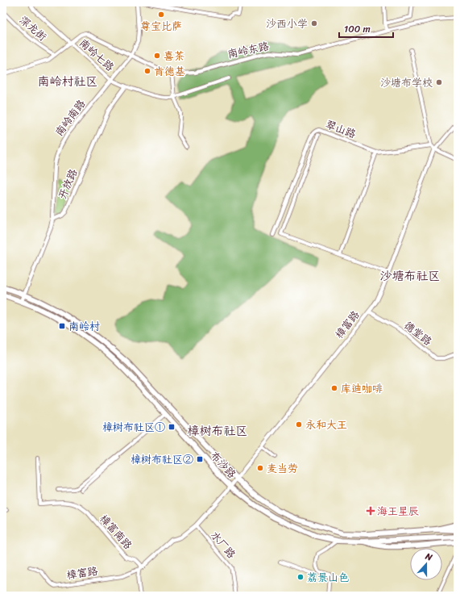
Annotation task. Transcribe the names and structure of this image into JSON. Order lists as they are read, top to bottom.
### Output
{
  "streets": {
    "main road": ["布沙路"],
    "street": [
      "深龙街",
      "南岭东路",
      "南岭七路",
      "南岭南路",
      "翠山路",
      "开放路",
      "樟富路",
      "德堂路",
      "樟富南路",
      "水厂路"
    ]
  },
  "crossings": [
    ["南岭东路", "南岭七路"],
    ["南岭东路", "南岭南路"],
    ["南岭七路", "南岭南路"],
    ["南岭南路", "开放路"],
    ["樟富路", "德堂路"],
    ["樟富路", "布沙路"],
    ["樟富路", "樟富南路"]
  ],
  "districts": ["南岭村社区", "沙塘布社区", "樟树布社区"],
  "places": {
    "other": [
      "尊宝比萨",
      "沙西小学",
      "喜茶",
      "肯德基",
      "沙塘布学校",
      "库迪咖啡",
      "永和大王",
      "麦当劳",
      "荔景山色"
    ],
    "transit": ["南岭村", "樟树布社区①", "樟树布社区②"],
    "health": ["海王星辰"]
  },
  "scale_bar": "100 m",
  "north": "top"
}
